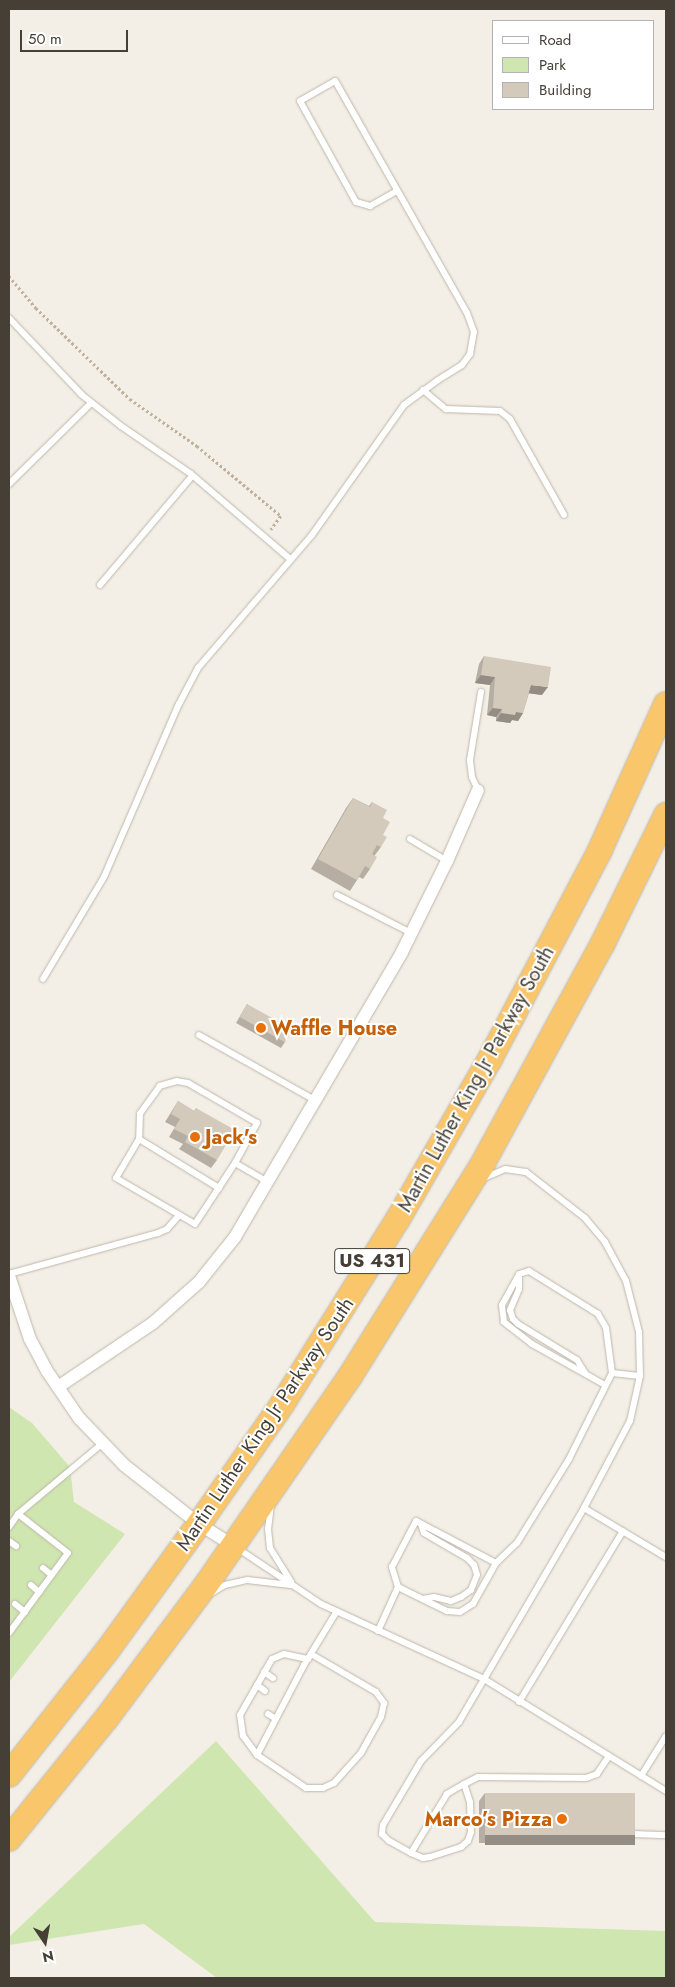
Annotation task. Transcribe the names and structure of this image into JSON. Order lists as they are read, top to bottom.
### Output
{
  "streets": {
    "highway": ["Martin Luther King Jr Parkway South", "US 431"]
  },
  "places": ["Waffle House", "Jack's", "Marco’s Pizza"],
  "legend": ["Road", "Park", "Building"],
  "scale_bar": "50 m",
  "north": "bottom"
}
